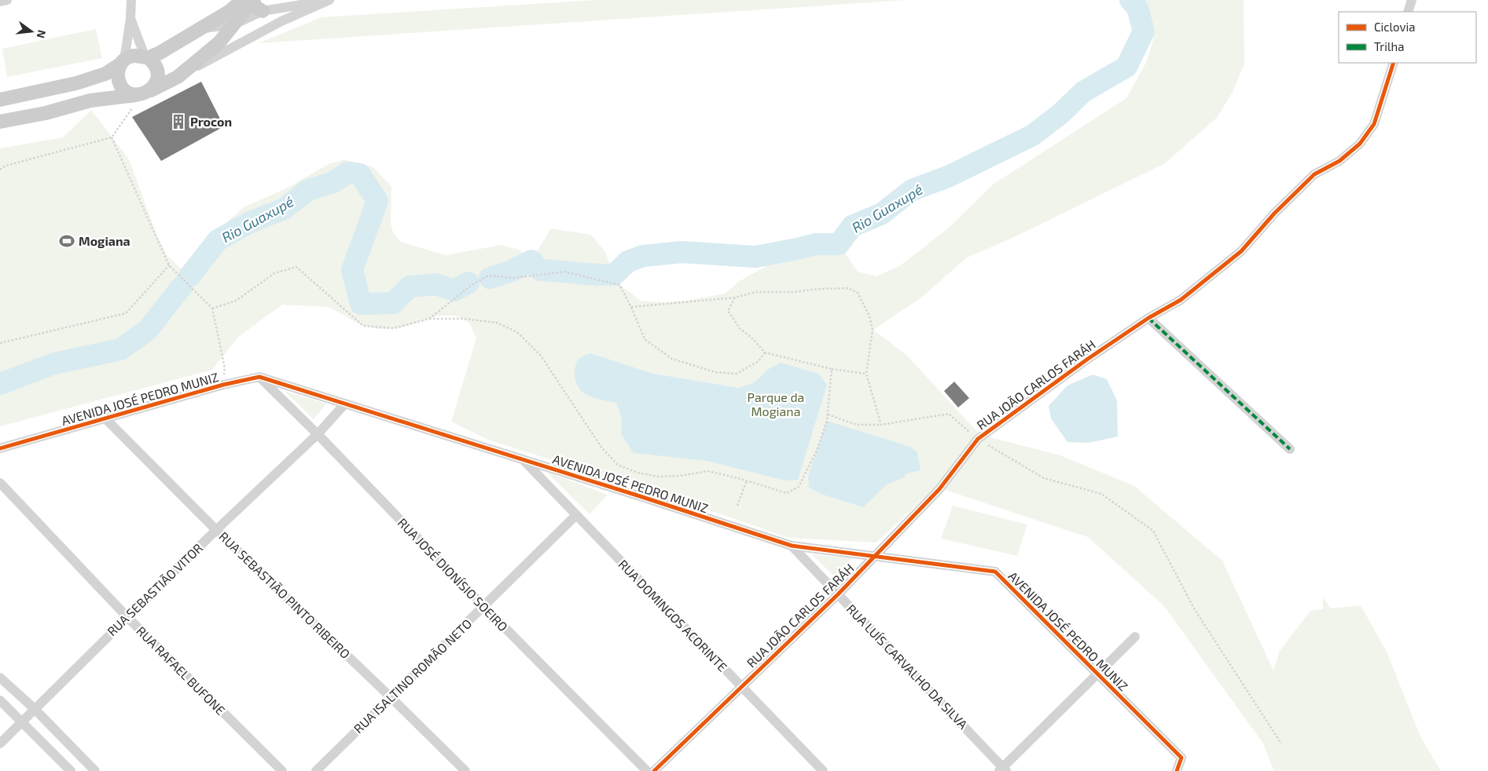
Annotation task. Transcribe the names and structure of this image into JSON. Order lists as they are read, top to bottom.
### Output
{
  "streets": {
    "street": [
      "RUA JOÃO CARLOS FARÁH",
      "AVENIDA JOSÉ PEDRO MUNIZ",
      "RUA JOSÉ DIONÍSIO SOEIRO",
      "RUA SEBASTIÃO VITOR",
      "RUA SEBASTIÃO PINTO RIBEIRO",
      "RUA DOMINGOS ACORINTE",
      "RUA LUÍS CARVALHO DA SILVA",
      "RUA RAFAEL BUFONE",
      "RUA ISALTINO ROMÃO NETO"
    ]
  },
  "crossings": [
    ["RUA JOÃO CARLOS FARÁH", "AVENIDA JOSÉ PEDRO MUNIZ"],
    ["RUA JOÃO CARLOS FARÁH", "RUA DOMINGOS ACORINTE"],
    ["RUA JOÃO CARLOS FARÁH", "RUA LUÍS CARVALHO DA SILVA"],
    ["AVENIDA JOSÉ PEDRO MUNIZ", "RUA JOSÉ DIONÍSIO SOEIRO"],
    ["AVENIDA JOSÉ PEDRO MUNIZ", "RUA SEBASTIÃO VITOR"],
    ["AVENIDA JOSÉ PEDRO MUNIZ", "RUA SEBASTIÃO PINTO RIBEIRO"],
    ["AVENIDA JOSÉ PEDRO MUNIZ", "RUA DOMINGOS ACORINTE"],
    ["AVENIDA JOSÉ PEDRO MUNIZ", "RUA LUÍS CARVALHO DA SILVA"],
    ["RUA JOSÉ DIONÍSIO SOEIRO", "RUA SEBASTIÃO VITOR"],
    ["RUA JOSÉ DIONÍSIO SOEIRO", "RUA ISALTINO ROMÃO NETO"],
    ["RUA SEBASTIÃO VITOR", "RUA SEBASTIÃO PINTO RIBEIRO"],
    ["RUA SEBASTIÃO VITOR", "RUA RAFAEL BUFONE"],
    ["RUA SEBASTIÃO PINTO RIBEIRO", "RUA ISALTINO ROMÃO NETO"],
    ["RUA DOMINGOS ACORINTE", "RUA ISALTINO ROMÃO NETO"]
  ],
  "water": ["Rio Guaxupé"],
  "parks": ["Parque da Mogiana"],
  "places": {
    "building": ["Procon"],
    "sports": ["Mogiana"]
  },
  "legend": ["Ciclovia", "Trilha"],
  "north": "right"
}
